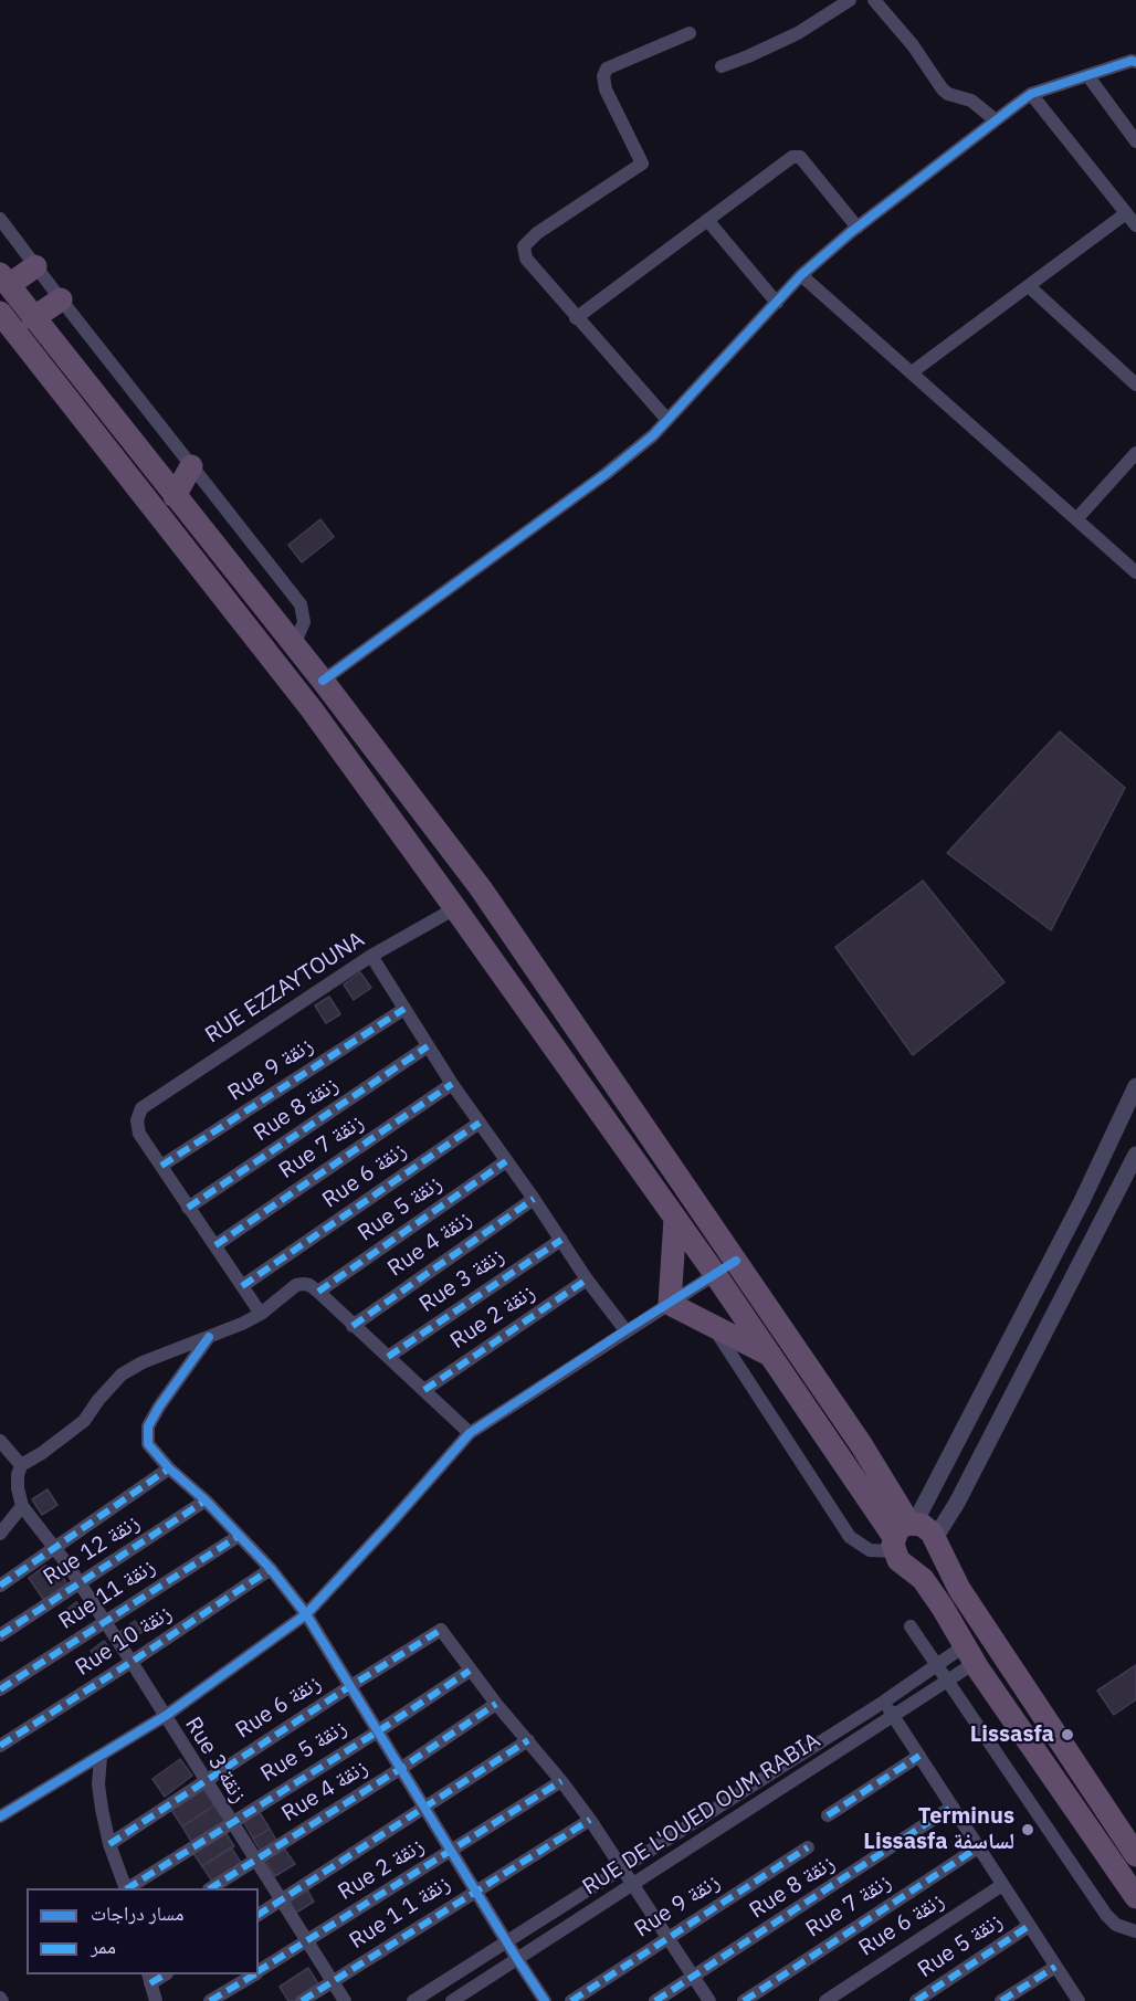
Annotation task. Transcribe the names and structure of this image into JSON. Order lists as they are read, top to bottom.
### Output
{
  "streets": {
    "street": [
      "RUE EZZAYTOUNA",
      "Rue 9 زنقة",
      "Rue 8 زنقة",
      "Rue 7 زنقة",
      "Rue 6 زنقة",
      "Rue 5 زنقة",
      "Rue 4 زنقة",
      "Rue 3 زنقة",
      "Rue 2 زنقة",
      "Rue 12 زنقة",
      "Rue 11 زنقة",
      "Rue 10 زنقة",
      "RUE DE L'OUED OUM RABIA",
      "Rue 1 زنقة 1"
    ]
  },
  "crossings": [
    ["RUE EZZAYTOUNA", "Rue 9 زنقة"],
    ["Rue 6 زنقة", "Rue 5 زنقة"],
    ["Rue 6 زنقة", "Rue 3 زنقة"],
    ["Rue 5 زنقة", "Rue 3 زنقة"],
    ["Rue 4 زنقة", "Rue 3 زنقة"],
    ["Rue 3 زنقة", "Rue 2 زنقة"],
    ["Rue 3 زنقة", "Rue 12 زنقة"],
    ["Rue 3 زنقة", "Rue 11 زنقة"],
    ["Rue 3 زنقة", "Rue 10 زنقة"],
    ["Rue 3 زنقة", "Rue 1 زنقة 1"]
  ],
  "places": ["Lissasfa", "Terminus Lissasfa لساسفة"],
  "legend": ["مسار دراجات", "ممر"]
}
